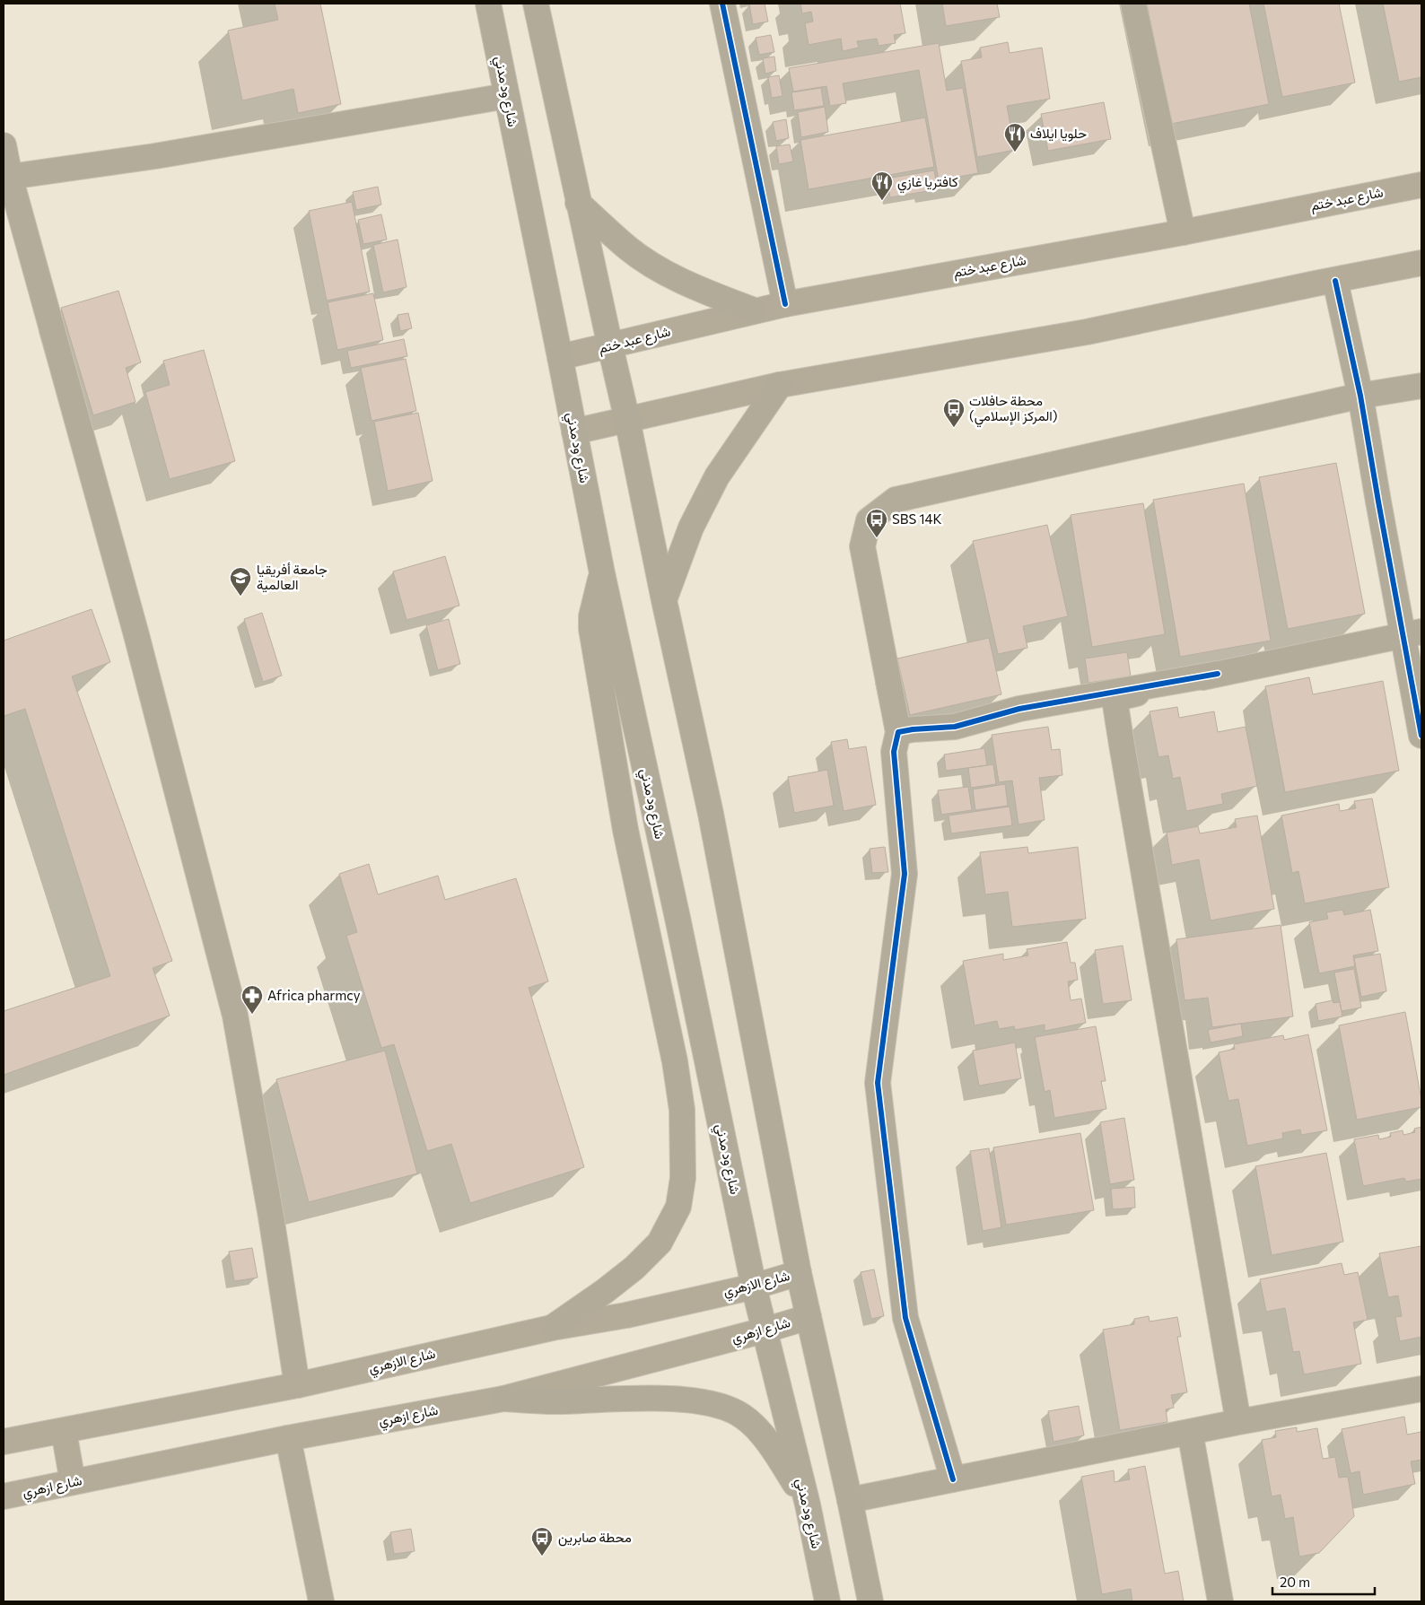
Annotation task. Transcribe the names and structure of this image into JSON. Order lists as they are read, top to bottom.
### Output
{
  "streets": {
    "highway": ["شارع ود مدني"],
    "main road": ["شارع عبد ختم", "شارع الازهري", "شارع ازهري"]
  },
  "crossings": [
    ["شارع ود مدني", "شارع عبد ختم"],
    ["شارع ود مدني", "شارع الازهري"],
    ["شارع ود مدني", "شارع ازهري"]
  ],
  "places": {
    "restaurant": ["حلويا ايلاف", "كافتريا غازي"],
    "bus stop": ["محطة حافلات (المركز الإسلامي)", "SBS 14K", "محطة صابرين"],
    "school or university": ["جامعة أفريقيا العالمية"],
    "pharmacy": ["Africa pharmcy"]
  },
  "scale_bar": "20 m"
}
